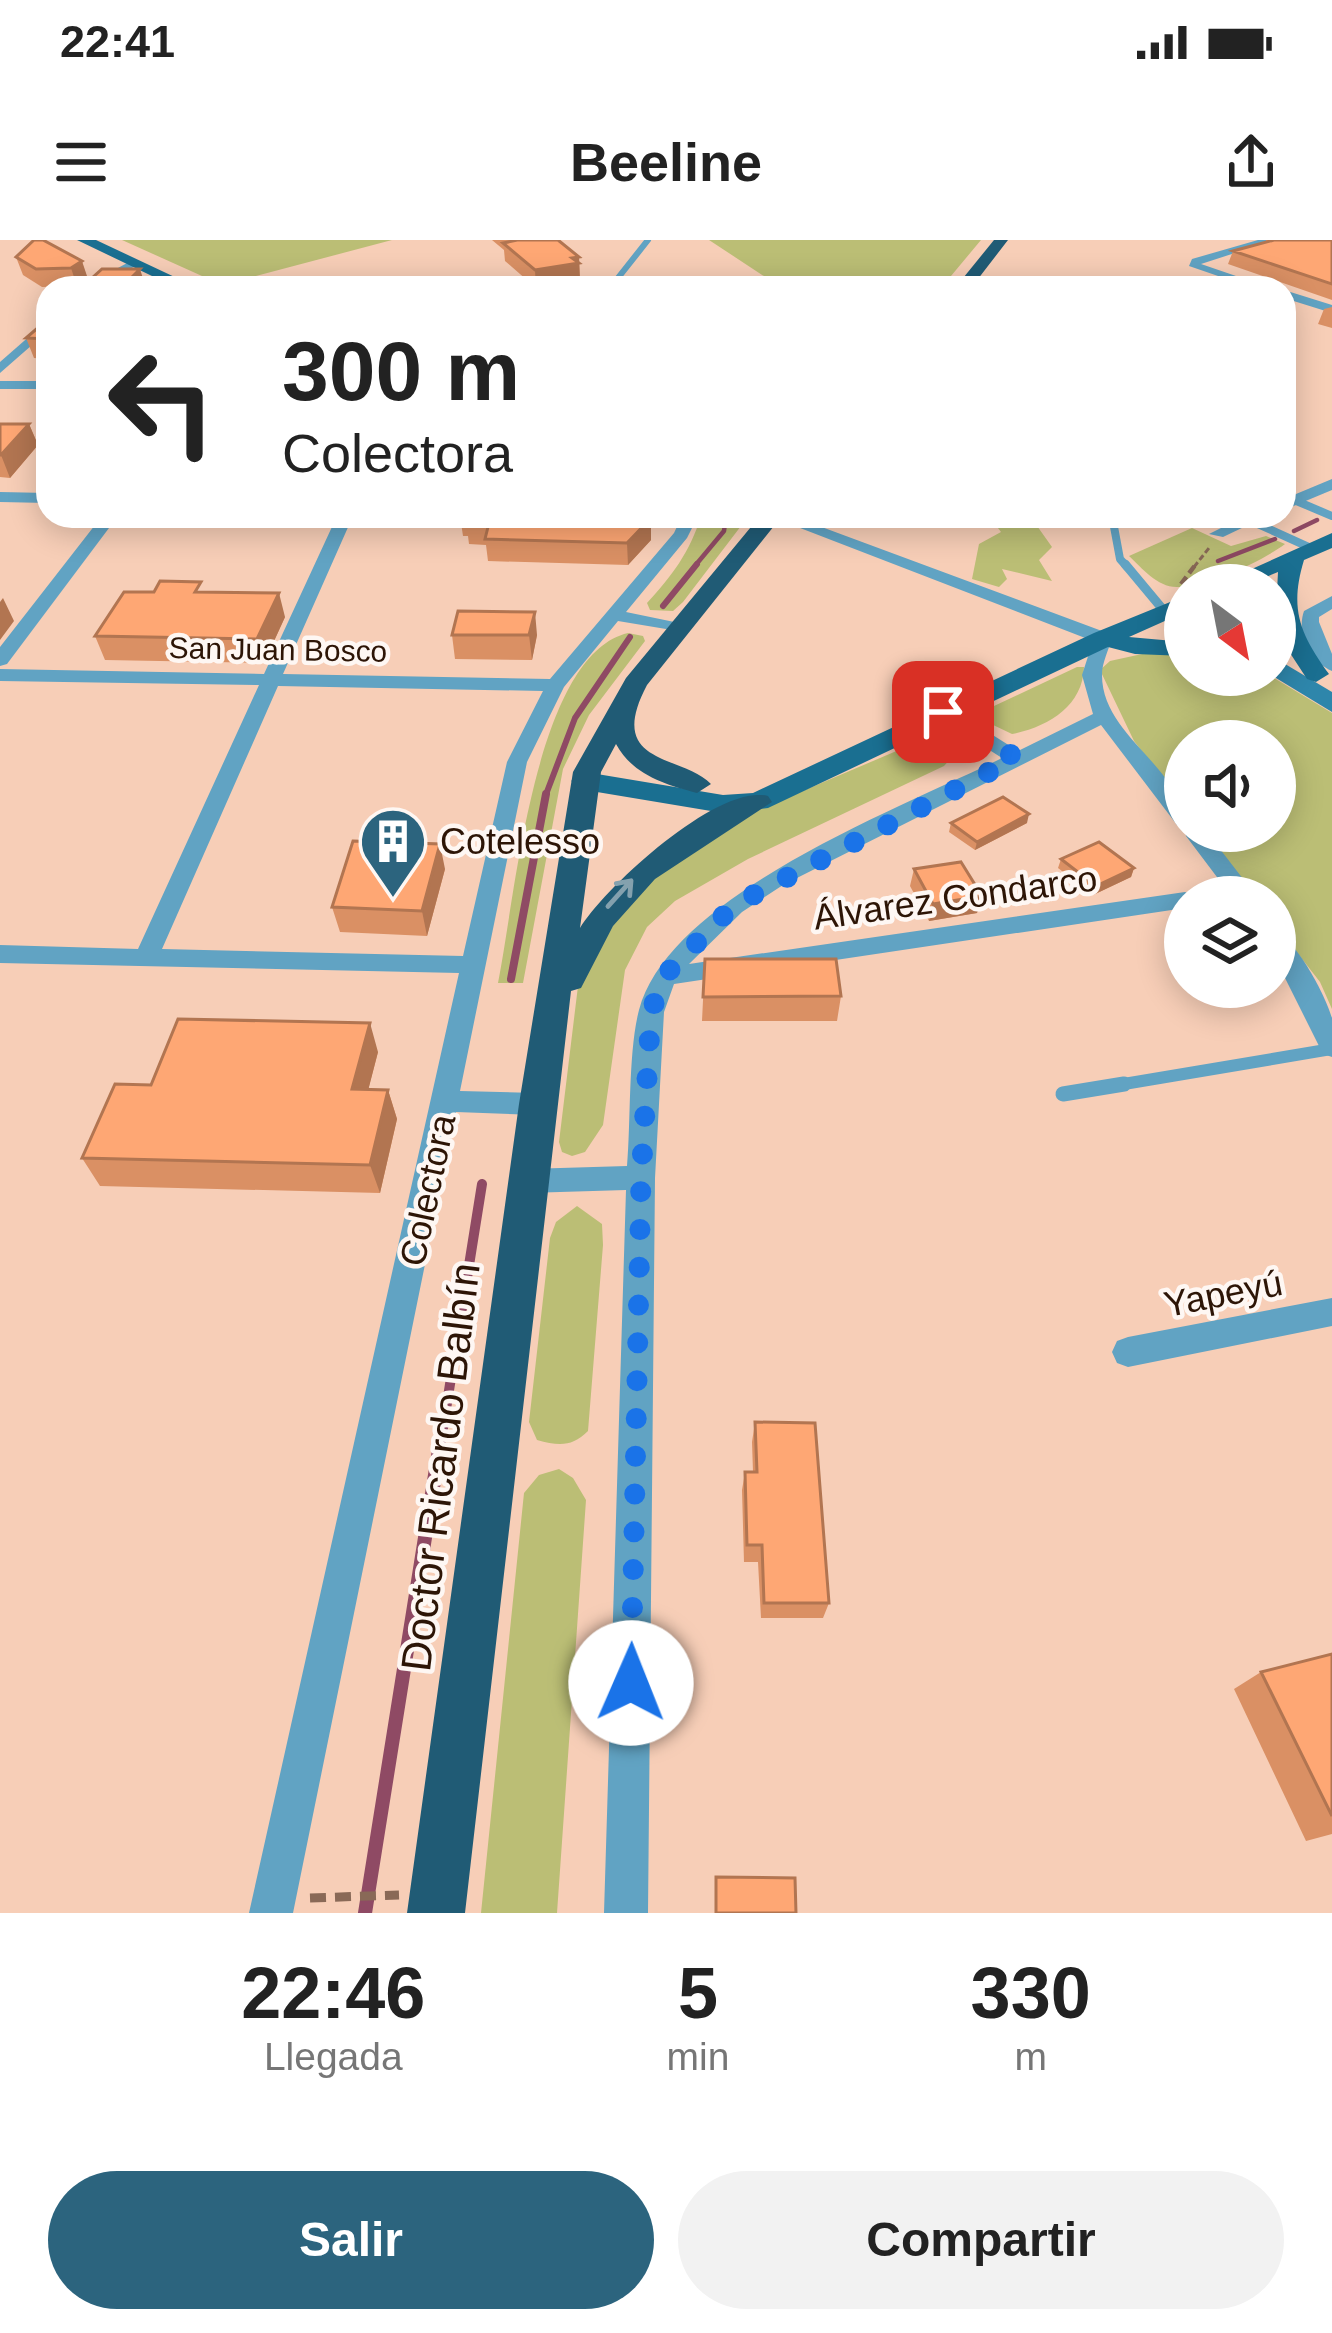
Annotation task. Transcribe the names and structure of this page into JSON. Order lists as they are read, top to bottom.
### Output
{
  "streets": {
    "highway": ["Doctor Ricardo Balbín"],
    "street": [
      "San Juan Bosco",
      "Álvarez Condarco",
      "Colectora",
      "Yapeyú"
    ]
  },
  "crossings": [
    ["San Juan Bosco", "Colectora"]
  ],
  "places": {
    "building": ["Cotelesso"]
  },
  "north": "bottom right",
  "page": {
    "status": "22:41",
    "header": "Beeline",
    "turn": ["300 m", "Colectora"],
    "eta": [
      "22:46",
      "Llegada",
      "5",
      "min",
      "330",
      "m"
    ],
    "buttons": ["Salir", "Compartir"]
  }
}
